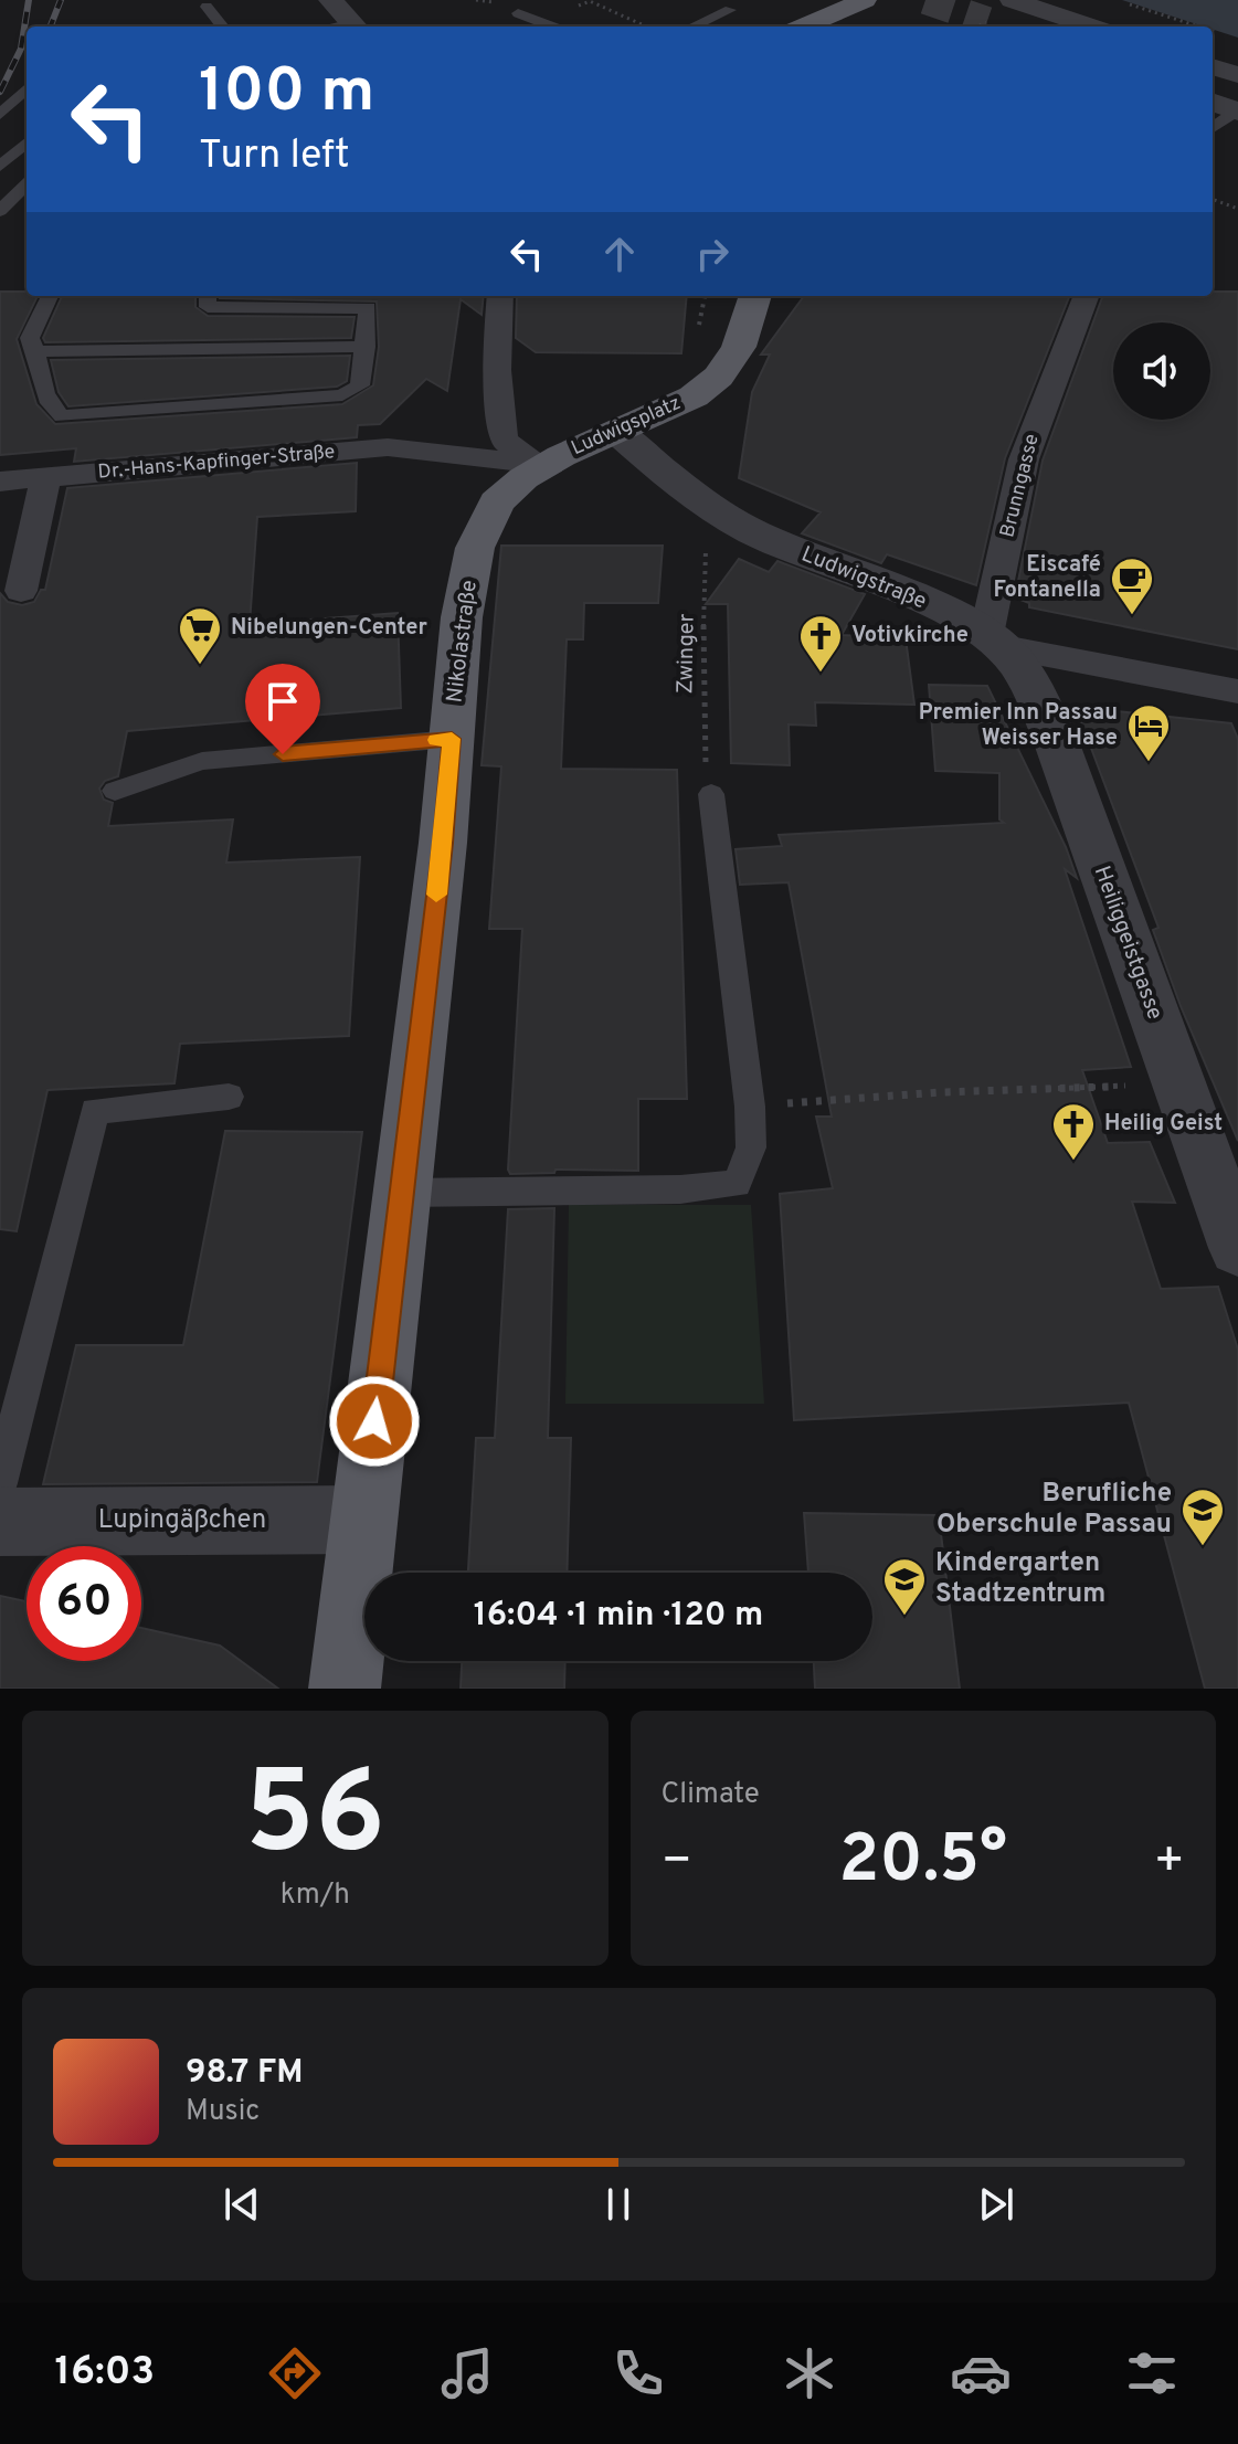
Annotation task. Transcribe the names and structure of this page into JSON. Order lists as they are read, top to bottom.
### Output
{
  "streets": {
    "main road": ["Ludwigsplatz", "Nikolastraße"],
    "street": [
      "Dr.-Hans-Kapfinger-Straße",
      "Brunngasse",
      "Ludwigstraße",
      "Heiliggeistgasse",
      "Lupingäßchen"
    ],
    "path": ["Zwinger"]
  },
  "crossings": [
    ["Ludwigsplatz", "Dr.-Hans-Kapfinger-Straße"],
    ["Ludwigsplatz", "Ludwigstraße"],
    ["Ludwigsplatz", "Nikolastraße"],
    ["Brunngasse", "Ludwigstraße"],
    ["Brunngasse", "Heiliggeistgasse"],
    ["Ludwigstraße", "Heiliggeistgasse"],
    ["Nikolastraße", "Lupingäßchen"]
  ],
  "places": {
    "cafe": ["Eiscafé Fontanella"],
    "supermarket": ["Nibelungen-Center"],
    "church": ["Votivkirche", "Heilig Geist"],
    "hotel": ["Premier Inn Passau Weisser Hase"],
    "school or university": ["Berufliche Oberschule Passau", "Kindergarten Stadtzentrum"]
  },
  "page": {
    "turn": ["100 m", "Turn left"],
    "limit": "60",
    "trip": "16:04 · 1 min · 120 m",
    "tile": [
      ["56", "km/h"],
      "Climate"
    ],
    "heat": ["−", "20.5°", "+"],
    "song": ["98.7 FM", "Music"],
    "tabs": "16:03"
  }
}
